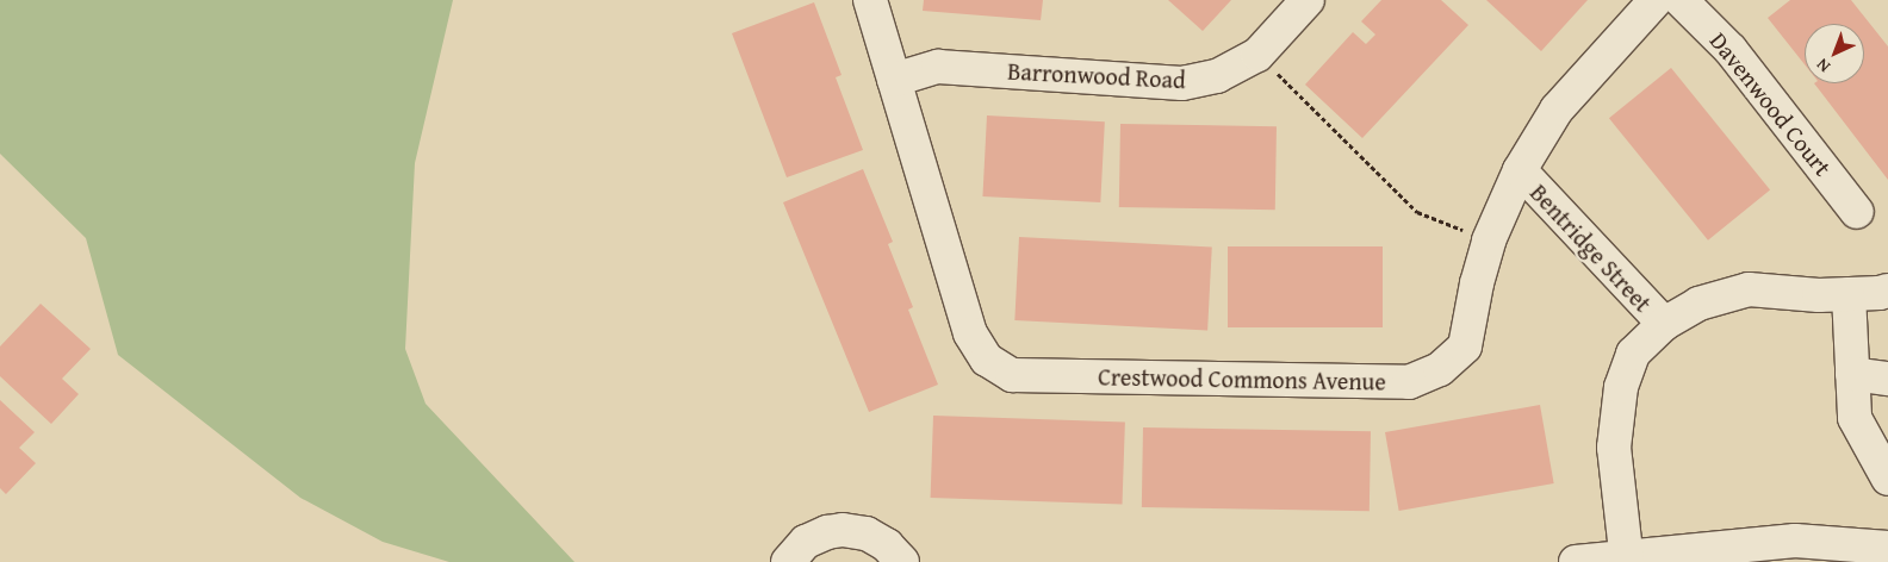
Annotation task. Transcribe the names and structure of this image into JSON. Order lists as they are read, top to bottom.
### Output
{
  "streets": {
    "street": [
      "Barronwood Road",
      "Davenwood Court",
      "Bentridge Street",
      "Crestwood Commons Avenue"
    ]
  },
  "crossings": [
    ["Barronwood Road", "Crestwood Commons Avenue"],
    ["Bentridge Street", "Crestwood Commons Avenue"]
  ],
  "north": "bottom left"
}
